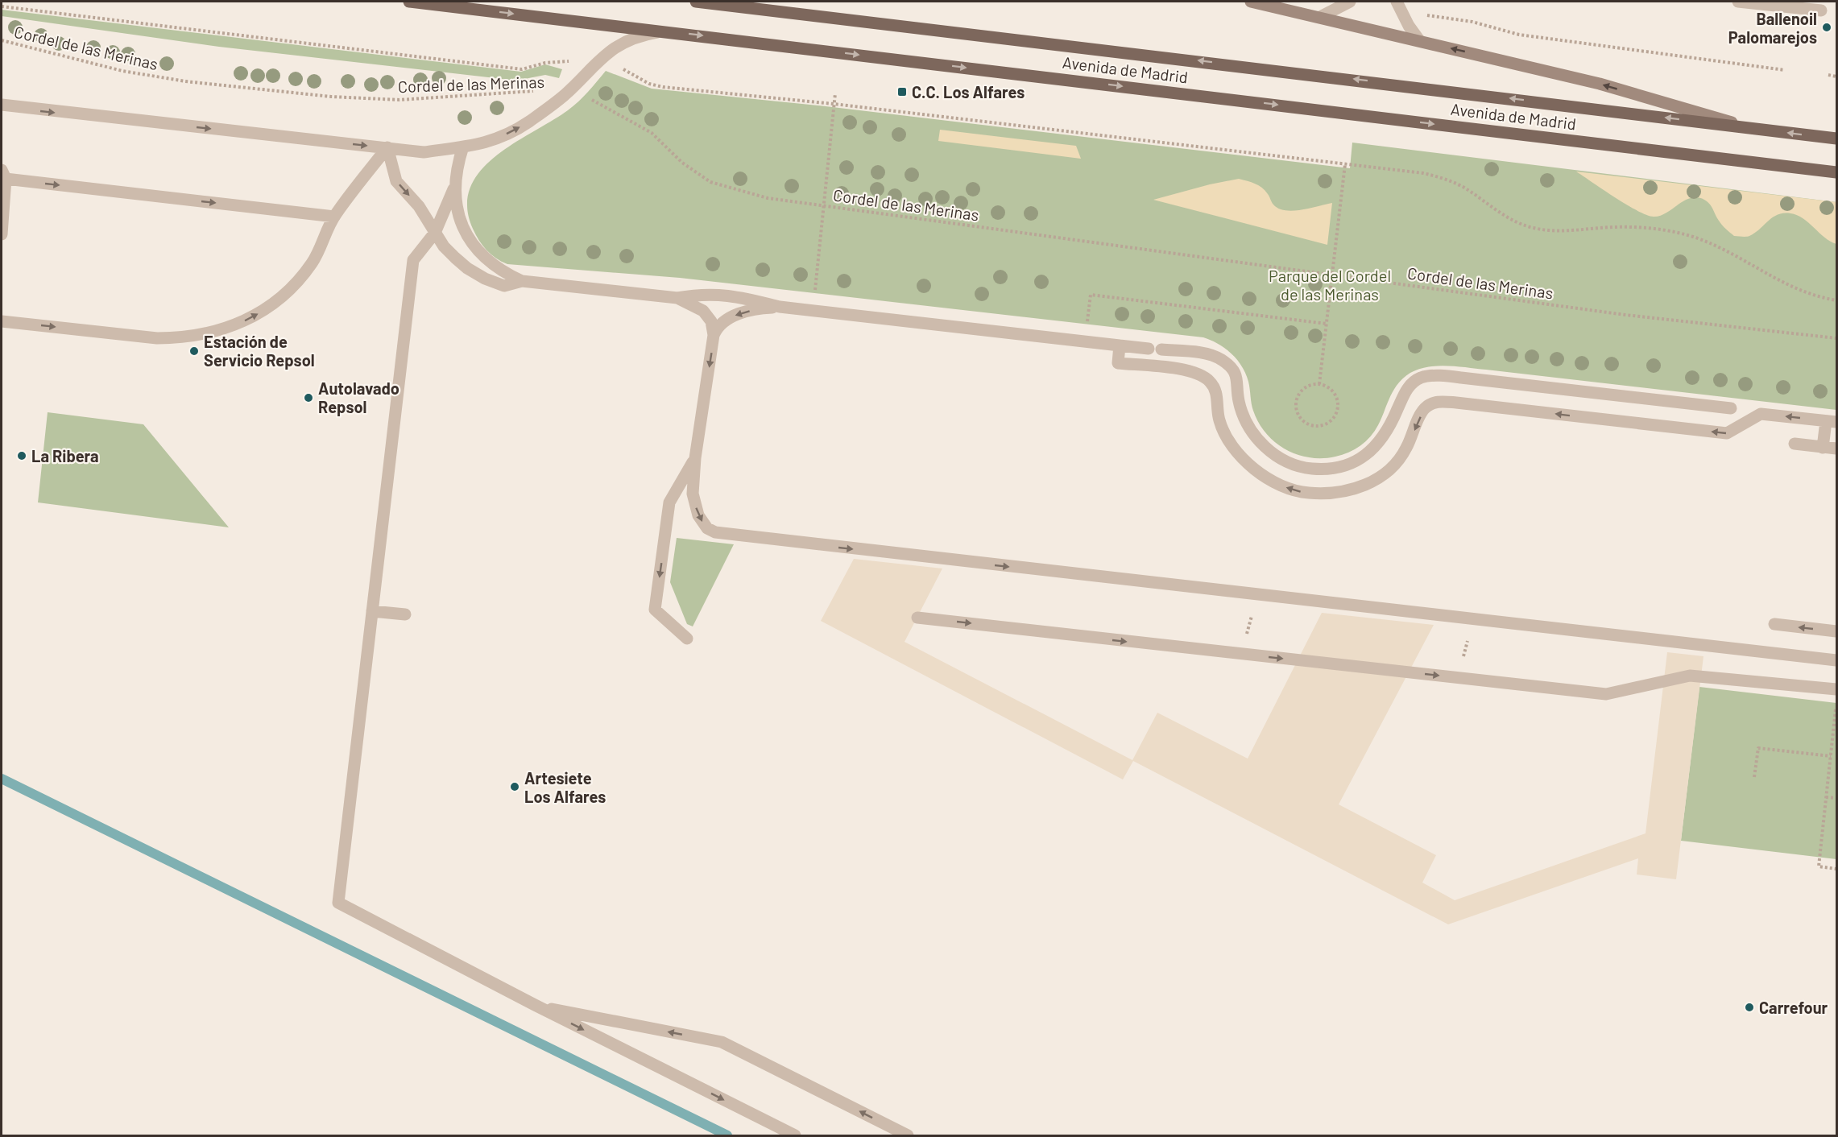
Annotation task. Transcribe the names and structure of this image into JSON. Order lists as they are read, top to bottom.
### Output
{
  "streets": {
    "main road": ["Avenida de Madrid"],
    "path": ["Cordel de las Merinas"]
  },
  "parks": ["Parque del Cordel de las Merinas"],
  "places": {
    "other": [
      "Ballenoil Palomarejos",
      "Estación de Servicio Repsol",
      "Autolavado Repsol",
      "La Ribera",
      "Artesiete Los Alfares",
      "Carrefour"
    ],
    "transit": ["C.C. Los Alfares"]
  }
}
